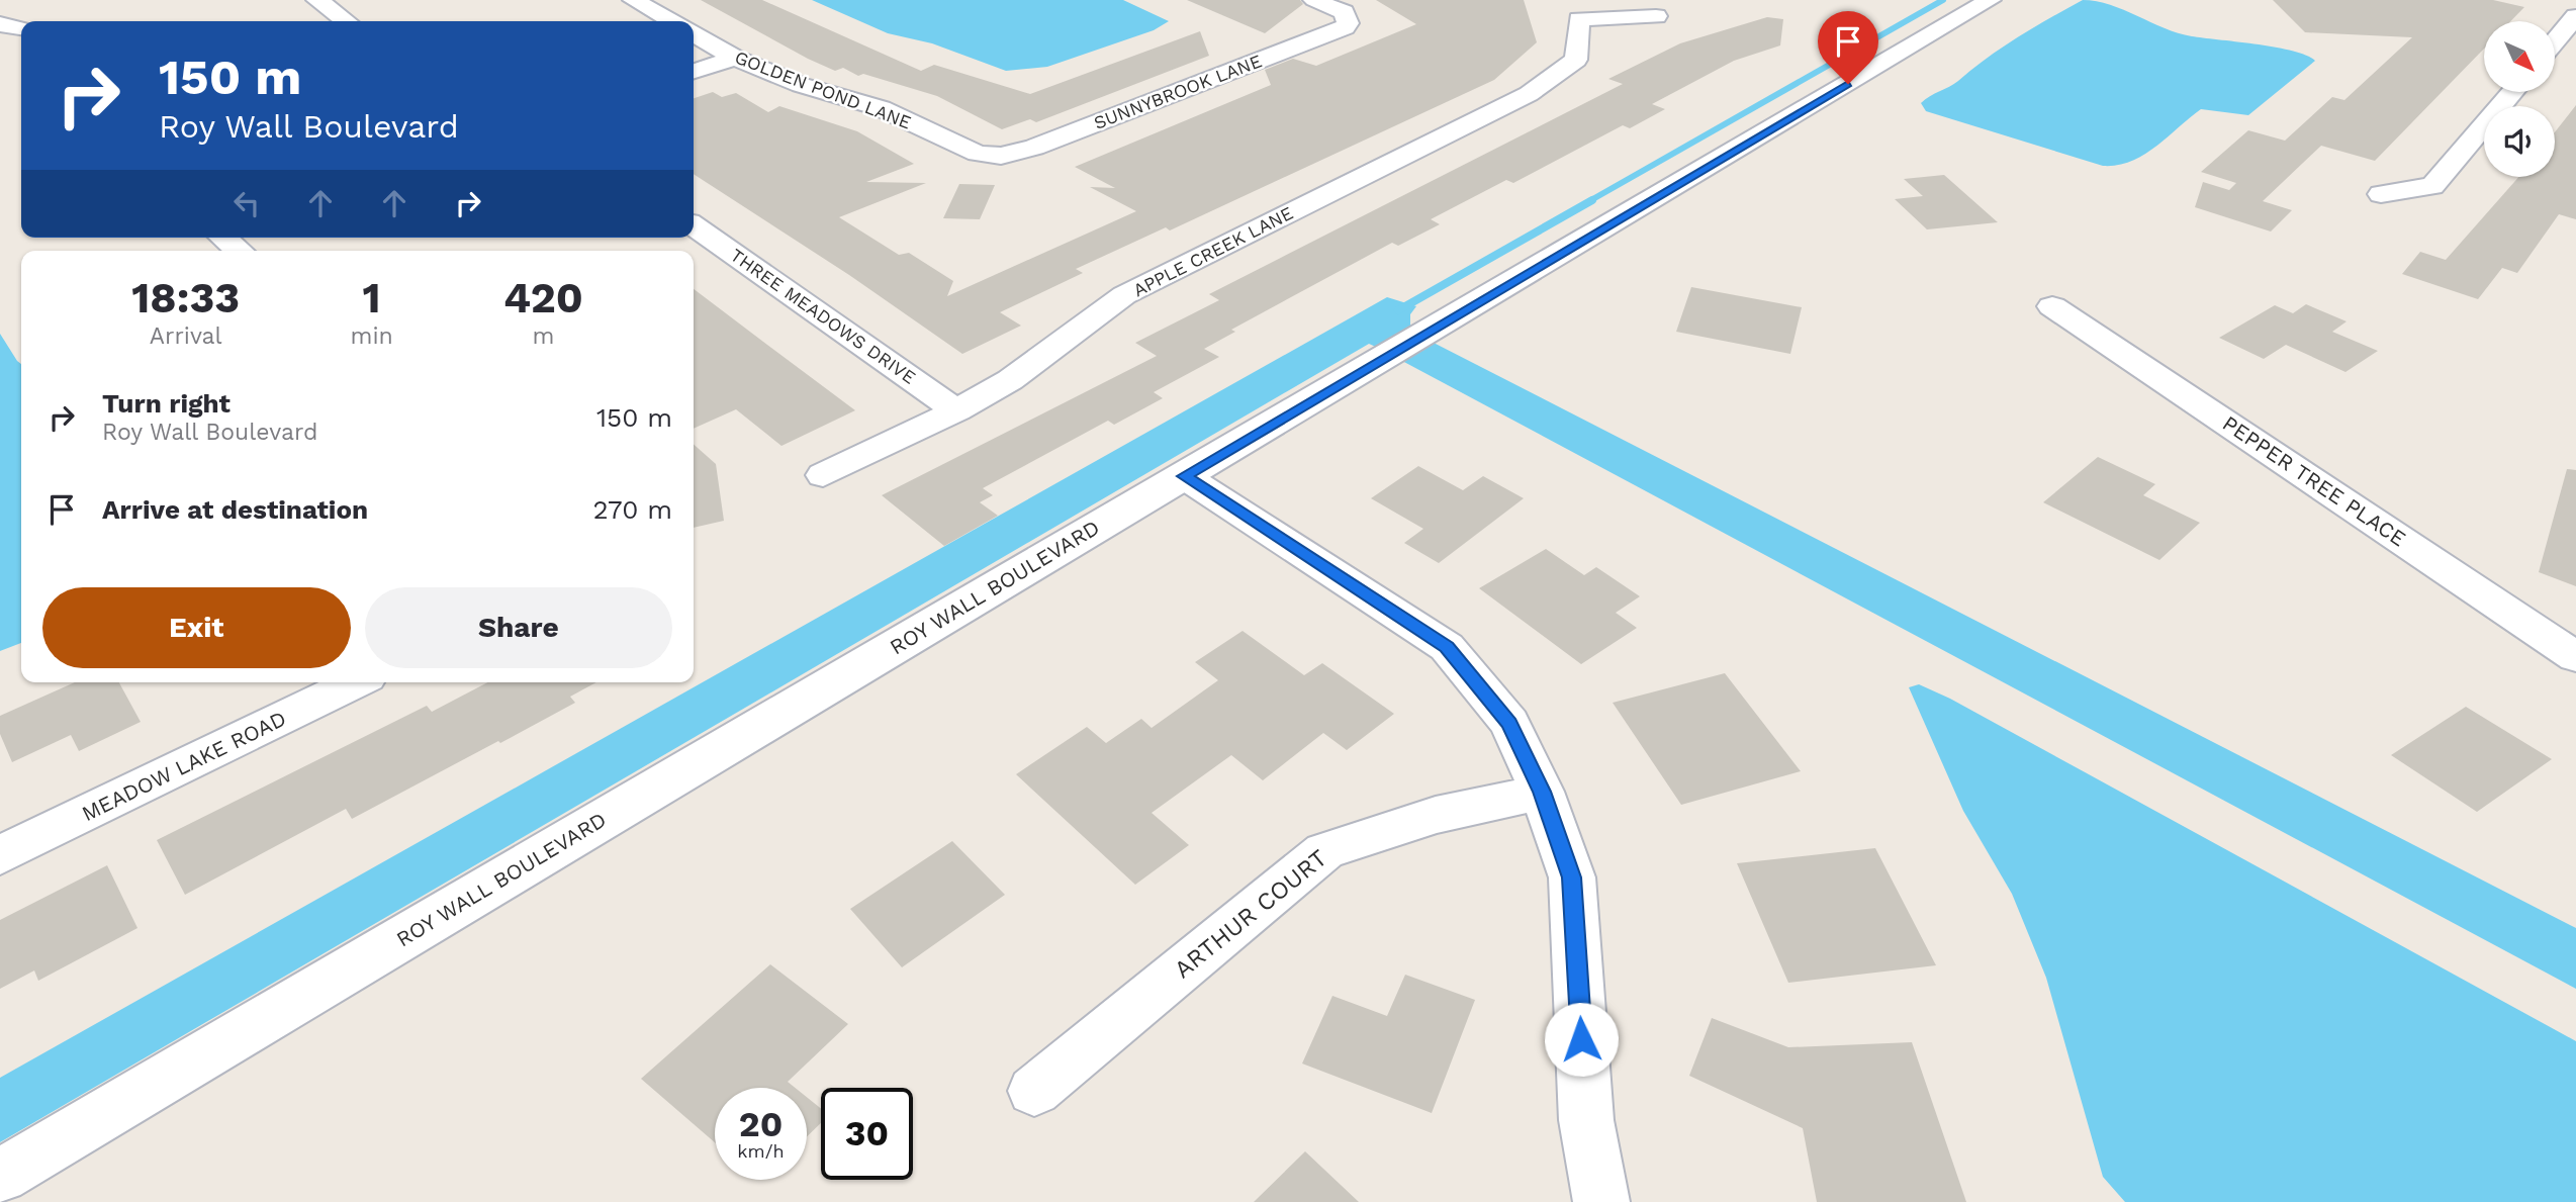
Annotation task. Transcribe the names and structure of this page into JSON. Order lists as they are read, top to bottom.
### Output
{
  "streets": {
    "street": [
      "GOLDEN POND LANE",
      "SUNNYBROOK LANE",
      "APPLE CREEK LANE",
      "THREE MEADOWS DRIVE",
      "PEPPER TREE PLACE",
      "ROY WALL BOULEVARD",
      "MEADOW LAKE ROAD",
      "ARTHUR COURT"
    ]
  },
  "crossings": [
    ["GOLDEN POND LANE", "SUNNYBROOK LANE"],
    ["APPLE CREEK LANE", "THREE MEADOWS DRIVE"]
  ],
  "north": "bottom right",
  "page": {
    "turn": ["150 m", "Roy Wall Boulevard"],
    "eta": [
      "18:33",
      "Arrival",
      "1",
      "min",
      "420",
      "m"
    ],
    "list": [
      {
        "name": "Turn right",
        "note": "Roy Wall Boulevard",
        "value": "150 m"
      },
      {
        "name": "Arrive at destination",
        "value": "270 m"
      }
    ],
    "buttons": ["Exit", "Share"],
    "speed": "20 km/h",
    "limit": "30"
  }
}
